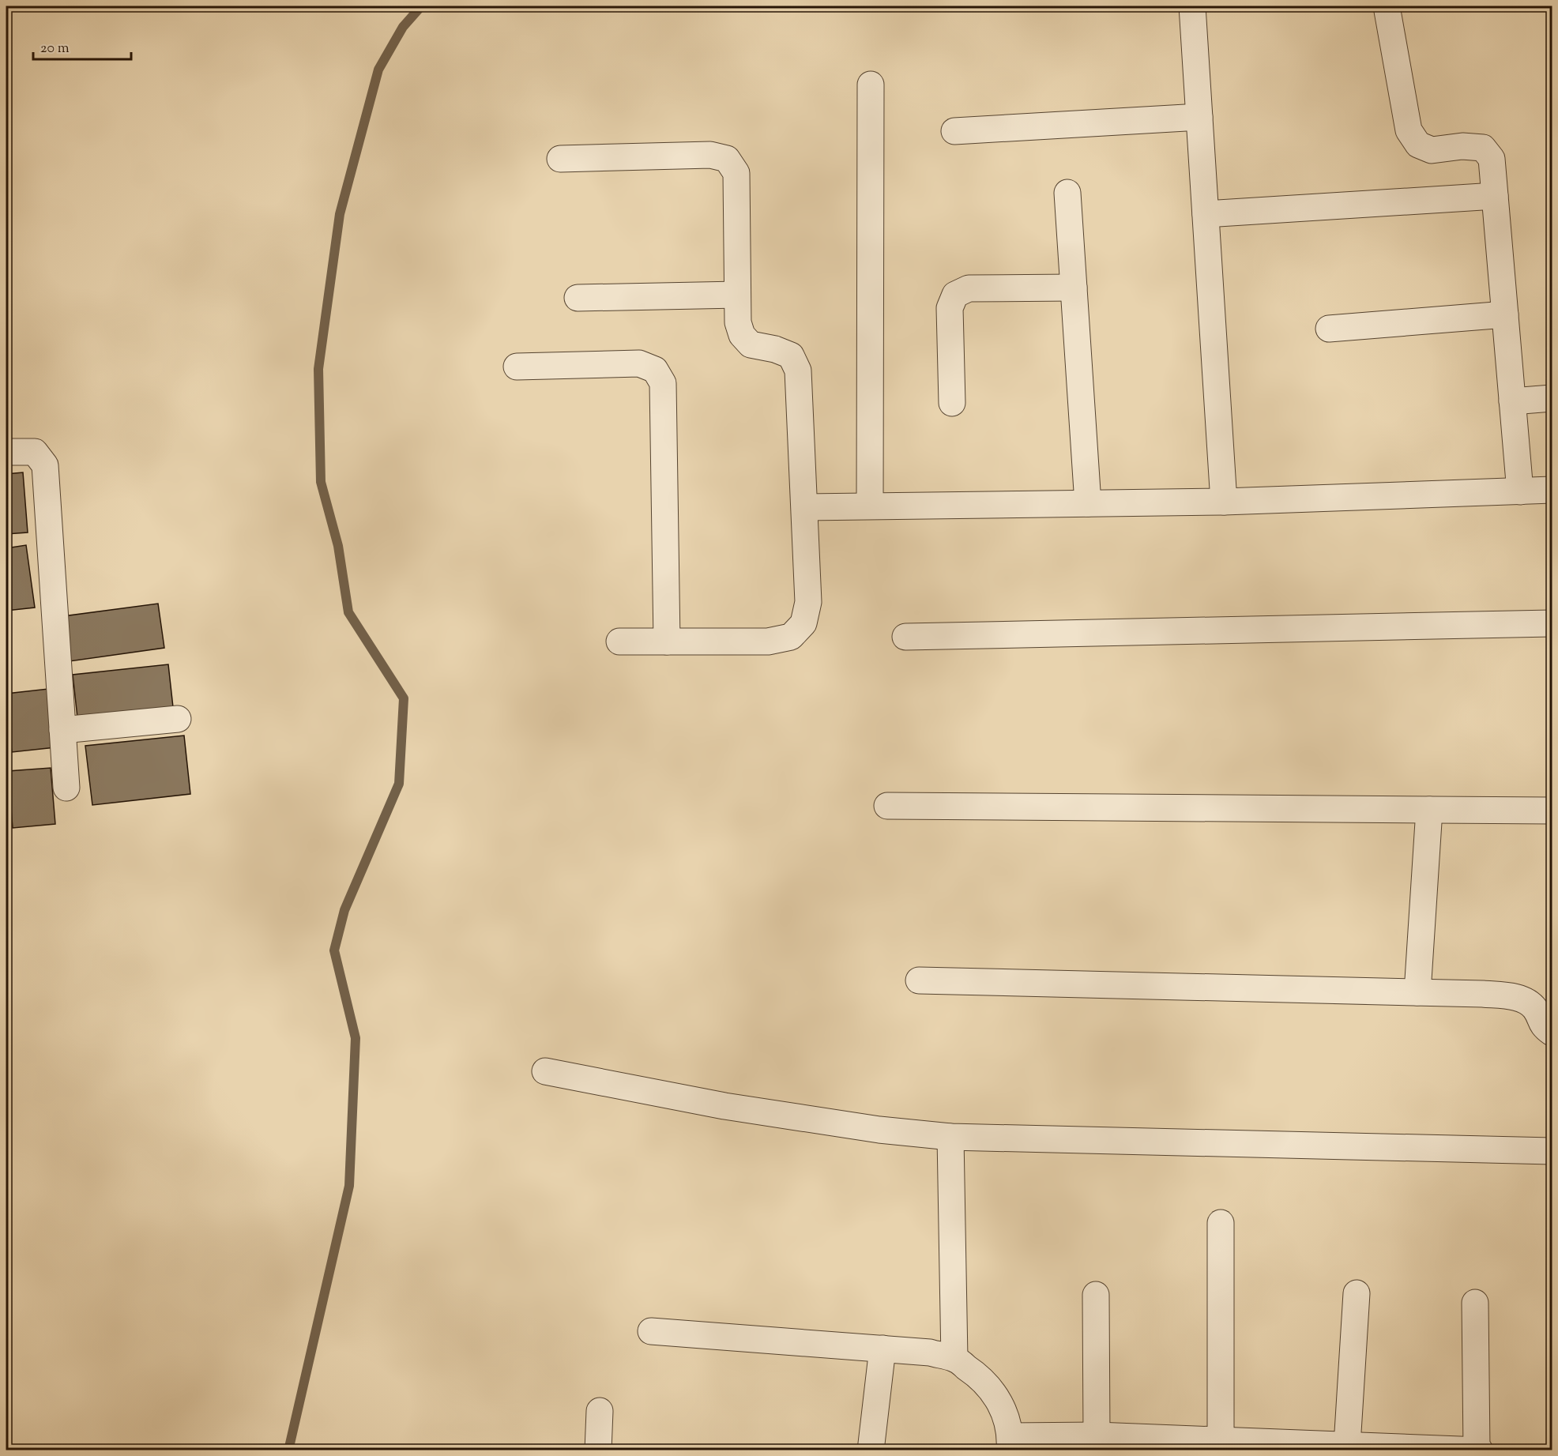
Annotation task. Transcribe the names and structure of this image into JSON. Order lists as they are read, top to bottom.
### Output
{
  "scale_bar": "20 m"
}
